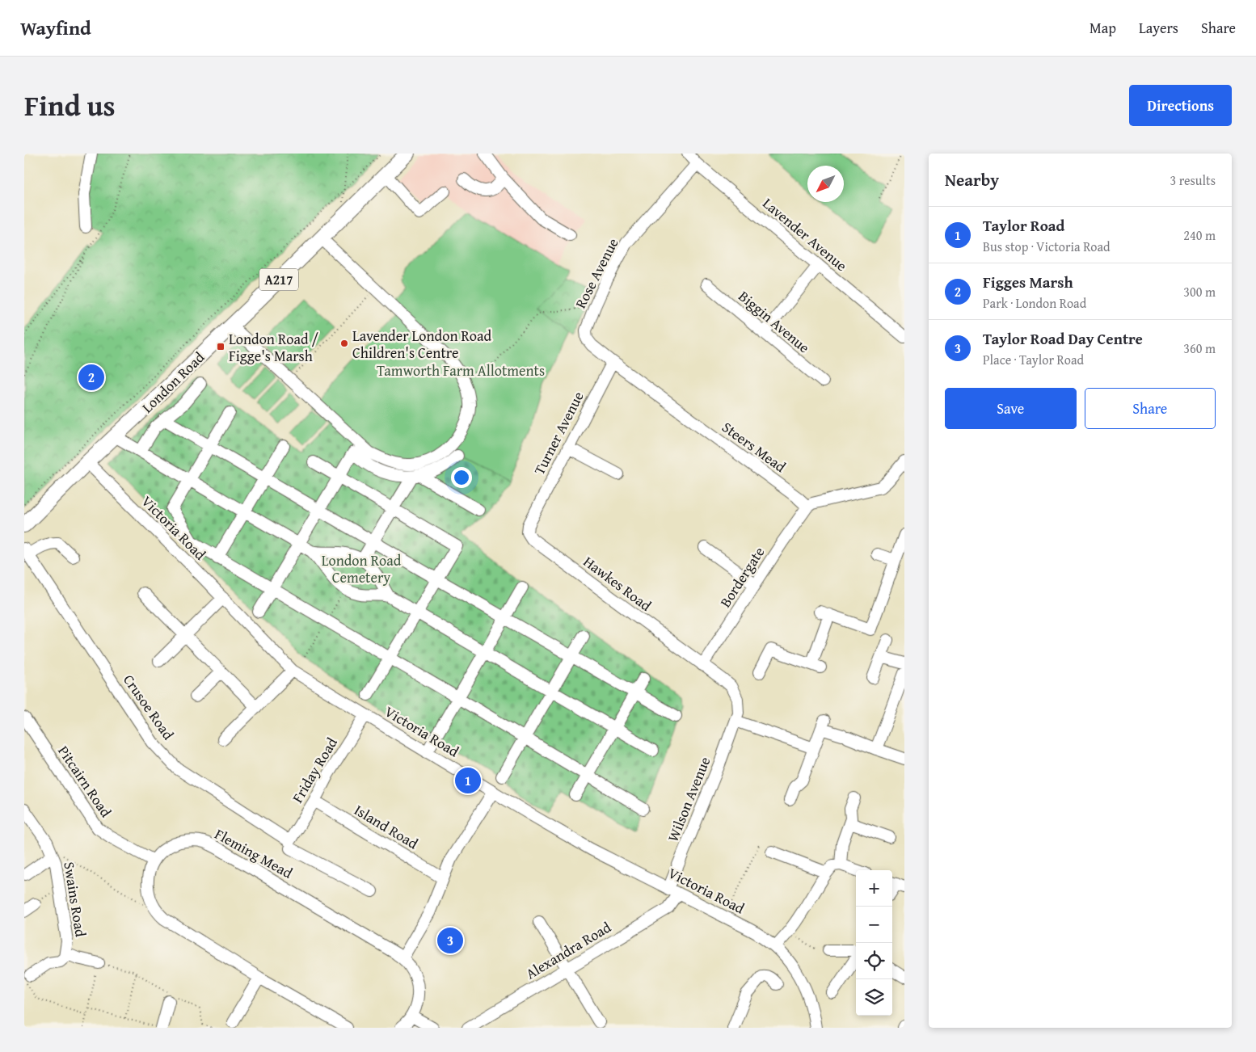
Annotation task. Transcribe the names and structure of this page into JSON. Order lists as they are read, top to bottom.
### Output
{
  "streets": {
    "main road": ["A217", "London Road"],
    "street": [
      "Lavender Avenue",
      "Rose Avenue",
      "Biggin Avenue",
      "Turner Avenue",
      "Steers Mead",
      "Victoria Road",
      "Bordergate",
      "Hawkes Road",
      "Crusoe Road",
      "Friday Road",
      "Pitcairn Road",
      "Wilson Avenue",
      "Island Road",
      "Fleming Mead",
      "Swains Road",
      "Alexandra Road"
    ]
  },
  "crossings": [
    ["Lavender Avenue", "Rose Avenue"],
    ["Rose Avenue", "Steers Mead"],
    ["London Road", "Victoria Road"],
    ["Turner Avenue", "Steers Mead"],
    ["Turner Avenue", "Hawkes Road"],
    ["Steers Mead", "Bordergate"],
    ["Victoria Road", "Friday Road"],
    ["Victoria Road", "Wilson Avenue"],
    ["Victoria Road", "Alexandra Road"],
    ["Bordergate", "Hawkes Road"],
    ["Bordergate", "Wilson Avenue"],
    ["Hawkes Road", "Wilson Avenue"],
    ["Crusoe Road", "Friday Road"],
    ["Friday Road", "Island Road"],
    ["Pitcairn Road", "Fleming Mead"],
    ["Wilson Avenue", "Alexandra Road"]
  ],
  "parks": ["Tamworth Farm Allotments", "London Road Cemetery"],
  "places": {
    "other": ["Lavender London Road Children's Centre"],
    "transit": ["London Road / Figge's Marsh"]
  },
  "north": "bottom left",
  "page": {
    "header": "Wayfind",
    "nav": ["Map", "Layers", "Share"],
    "title": "Find us",
    "buttons": [
      "Directions",
      ["Save", "Share"]
    ],
    "heading": ["Nearby", "3 results"],
    "list": [
      {
        "mark": "1",
        "name": "Taylor Road",
        "note": "Bus stop · Victoria Road",
        "value": "240 m"
      },
      {
        "mark": "2",
        "name": "Figges Marsh",
        "note": "Park · London Road",
        "value": "300 m"
      },
      {
        "mark": "3",
        "name": "Taylor Road Day Centre",
        "note": "Place · Taylor Road",
        "value": "360 m"
      }
    ],
    "pins": ["2", "1", "3"],
    "map_buttons": ["+", "−"]
  }
}
